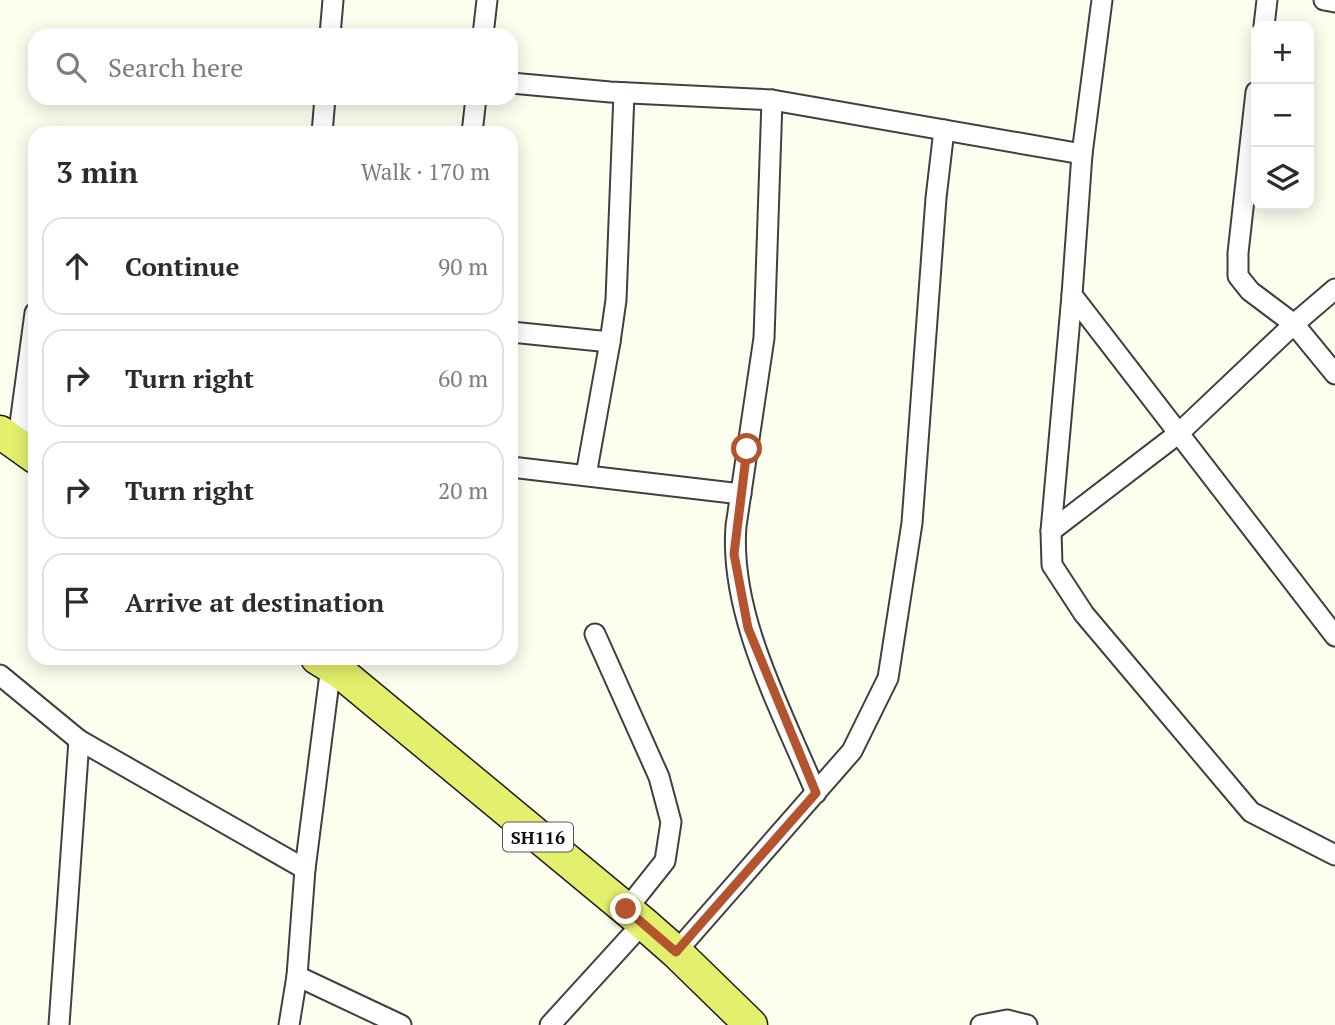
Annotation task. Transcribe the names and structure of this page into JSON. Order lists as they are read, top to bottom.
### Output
{
  "streets": {
    "main road": ["SH116"]
  },
  "page": {
    "map_buttons": ["+", "−"],
    "search": "Search here",
    "heading": ["3 min", "Walk · 170 m"],
    "list": [
      ["Continue", "90 m"],
      ["Turn right", "60 m"],
      ["Turn right", "20 m"],
      "Arrive at destination"
    ]
  }
}
